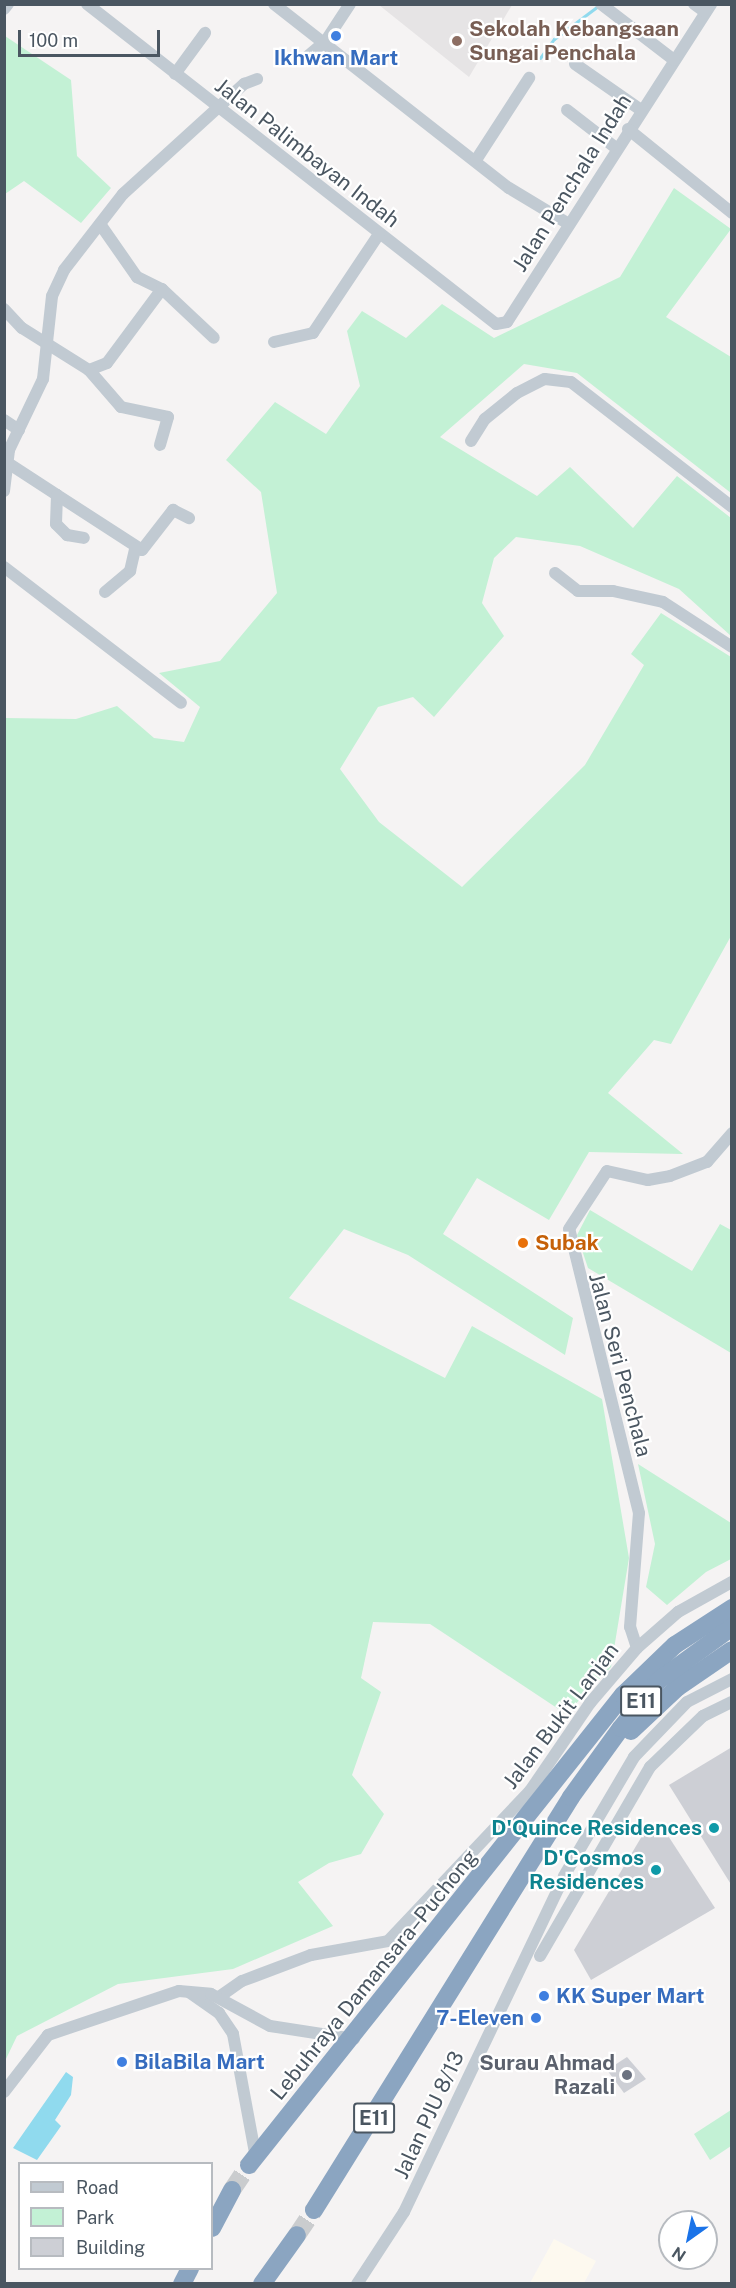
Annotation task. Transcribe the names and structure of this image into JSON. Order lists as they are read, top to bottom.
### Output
{
  "streets": {
    "highway": ["E11", "Lebuhraya Damansara–Puchong"],
    "street": [
      "Jalan Palimbayan Indah",
      "Jalan Penchala Indah",
      "Jalan Seri Penchala",
      "Jalan Bukit Lanjan",
      "Jalan PJU 8/13"
    ]
  },
  "crossings": [
    ["Jalan Palimbayan Indah", "Jalan Penchala Indah"],
    ["Jalan Seri Penchala", "Jalan Bukit Lanjan"]
  ],
  "places": [
    "Ikhwan Mart",
    "Sekolah Kebangsaan Sungai Penchala",
    "Subak",
    "D'Quince Residences",
    "D'Cosmos Residences",
    "KK Super Mart",
    "7-Eleven",
    "BilaBila Mart",
    "Surau Ahmad Razali"
  ],
  "legend": ["Road", "Park", "Building"],
  "scale_bar": "100 m",
  "north": "bottom left"
}
